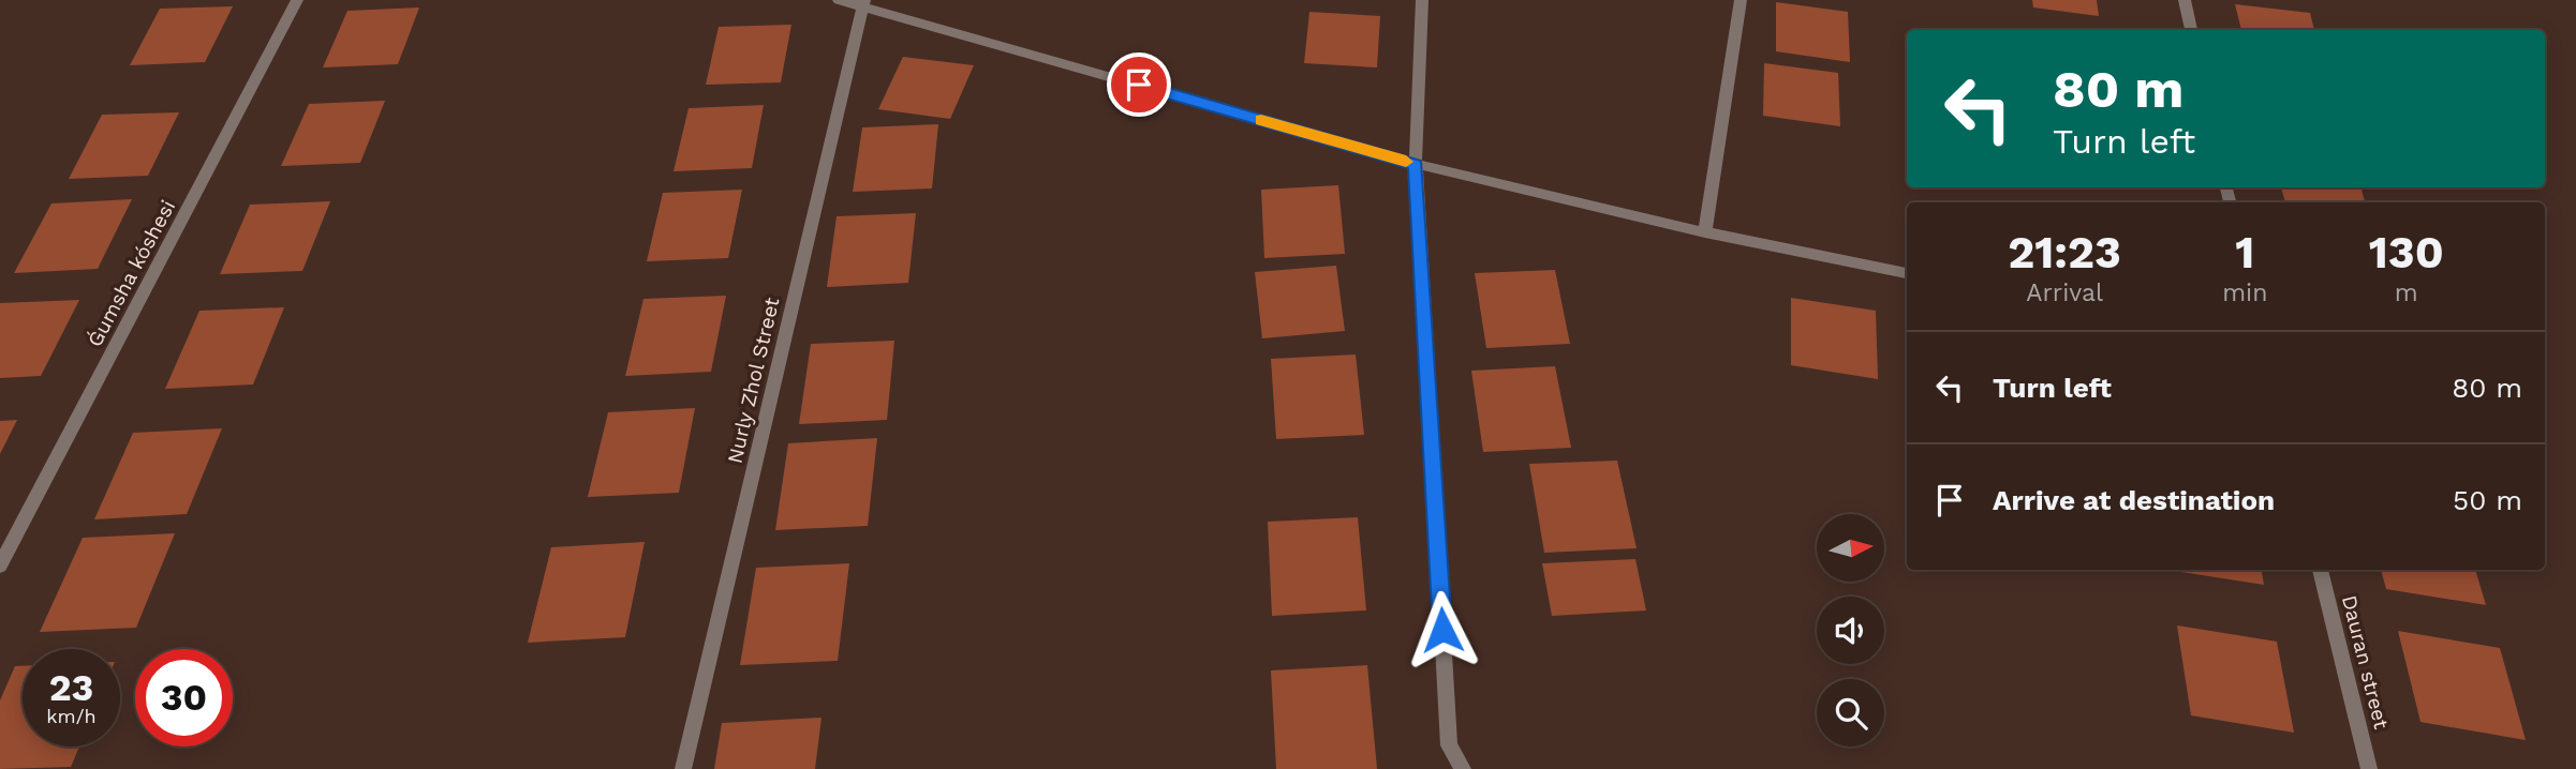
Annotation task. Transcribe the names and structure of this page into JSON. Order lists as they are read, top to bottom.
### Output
{
  "streets": {
    "street": ["Ǵumsha kóshesi", "Nurly Zhol Street", "Dauran street"]
  },
  "north": "right",
  "page": {
    "turn": ["80 m", "Turn left"],
    "eta": [
      "21:23",
      "Arrival",
      "1",
      "min",
      "130",
      "m"
    ],
    "list": [
      {
        "name": "Turn left",
        "value": "80 m"
      },
      {
        "name": "Arrive at destination",
        "value": "50 m"
      }
    ],
    "speed": "23 km/h",
    "limit": "30"
  }
}
